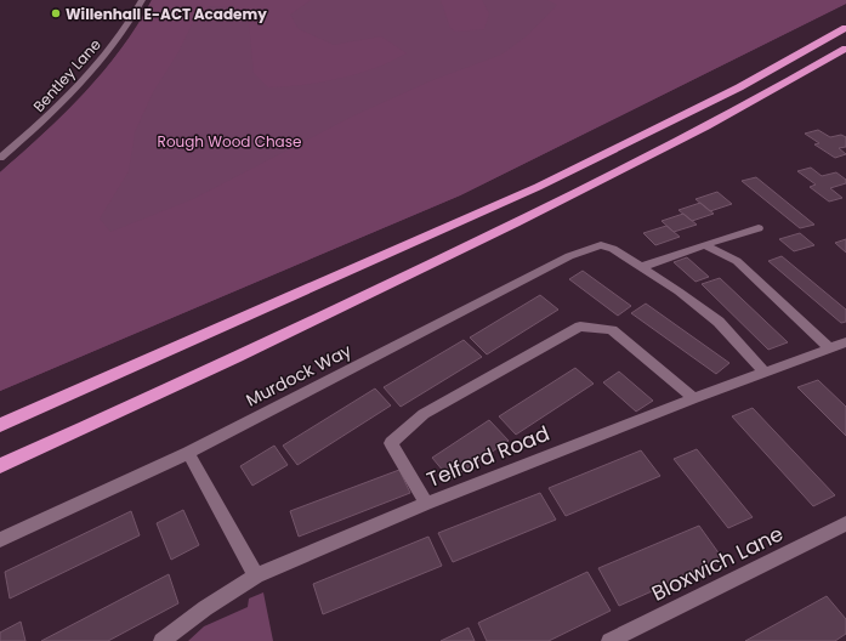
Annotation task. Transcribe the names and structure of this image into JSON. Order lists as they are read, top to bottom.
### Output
{
  "streets": {
    "street": [
      "Bentley Lane",
      "Murdock Way",
      "Telford Road",
      "Bloxwich Lane"
    ]
  },
  "parks": ["Rough Wood Chase"],
  "places": ["Willenhall E-ACT Academy"]
}
